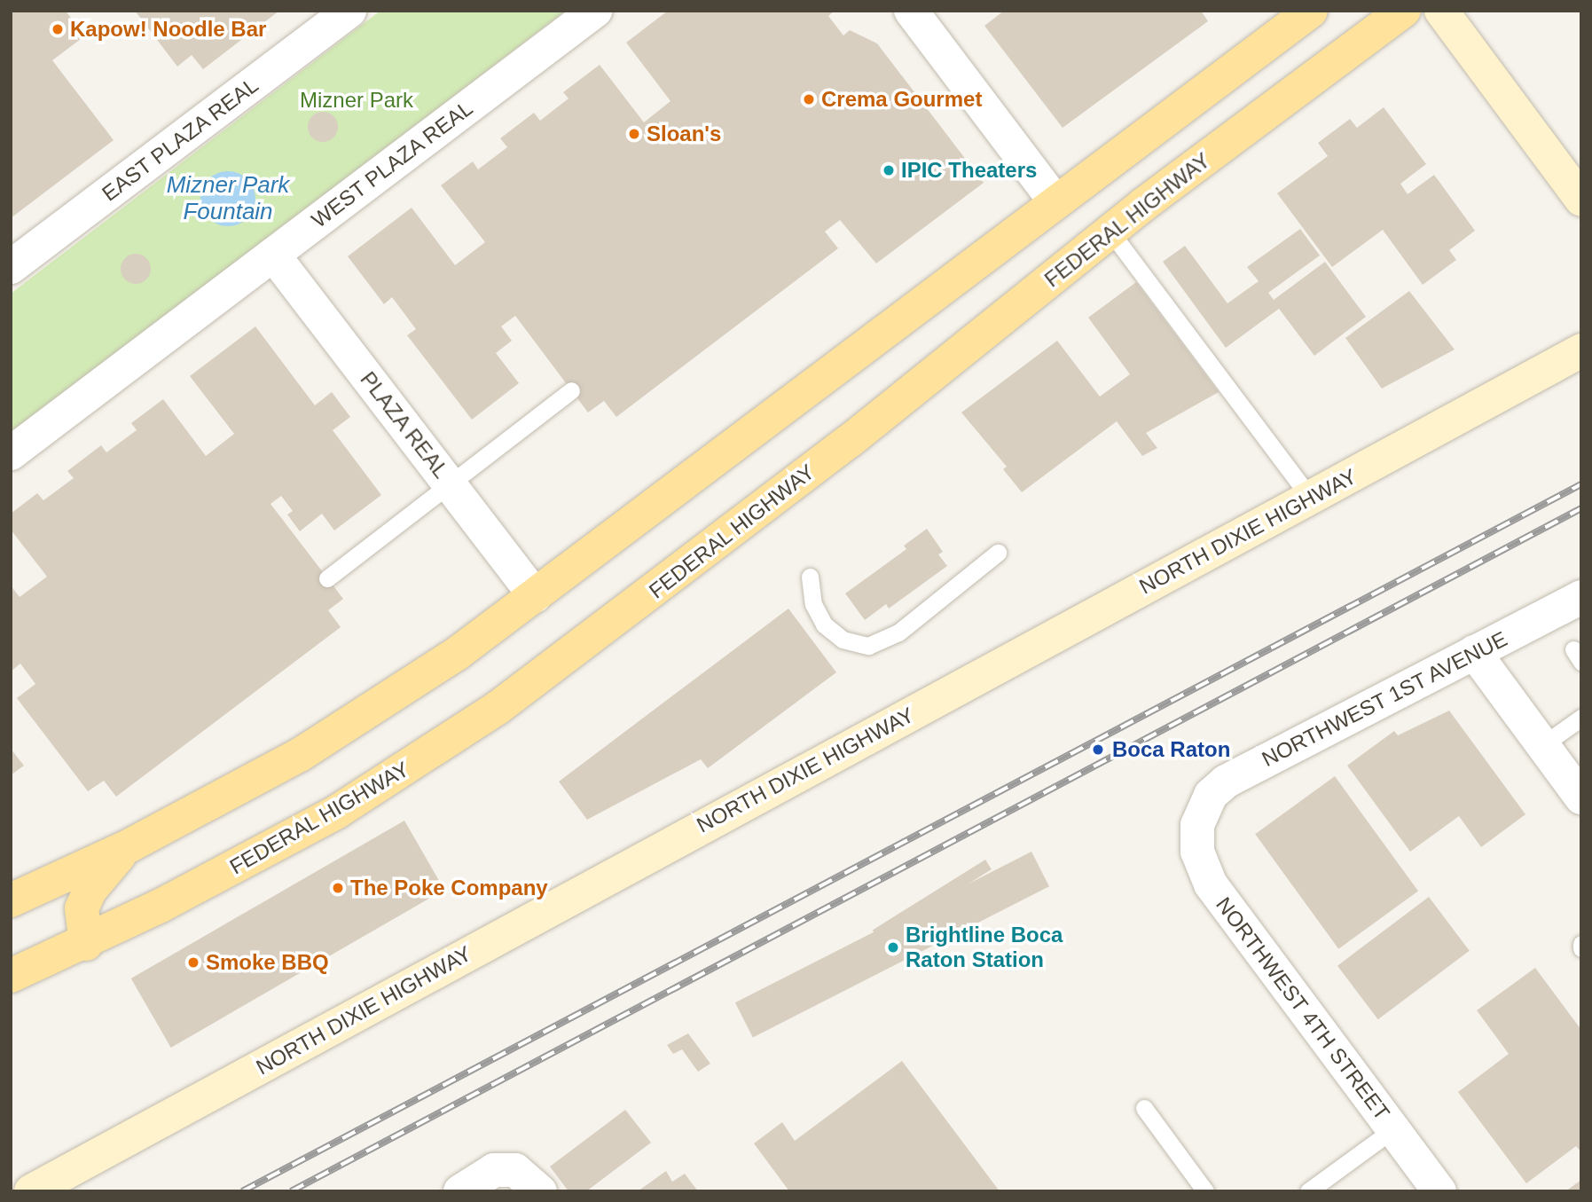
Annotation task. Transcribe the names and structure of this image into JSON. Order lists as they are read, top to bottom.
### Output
{
  "streets": {
    "main road": ["FEDERAL HIGHWAY", "NORTH DIXIE HIGHWAY"],
    "street": [
      "EAST PLAZA REAL",
      "WEST PLAZA REAL",
      "PLAZA REAL",
      "NORTHWEST 1ST AVENUE",
      "NORTHWEST 4TH STREET"
    ]
  },
  "crossings": [
    ["WEST PLAZA REAL", "PLAZA REAL"],
    ["NORTHWEST 1ST AVENUE", "NORTHWEST 4TH STREET"]
  ],
  "water": ["Mizner Park Fountain"],
  "parks": ["Mizner Park"],
  "places": [
    "Kapow! Noodle Bar",
    "Crema Gourmet",
    "Sloan's",
    "IPIC Theaters",
    "Boca Raton",
    "The Poke Company",
    "Brightline Boca Raton Station",
    "Smoke BBQ"
  ]
}
